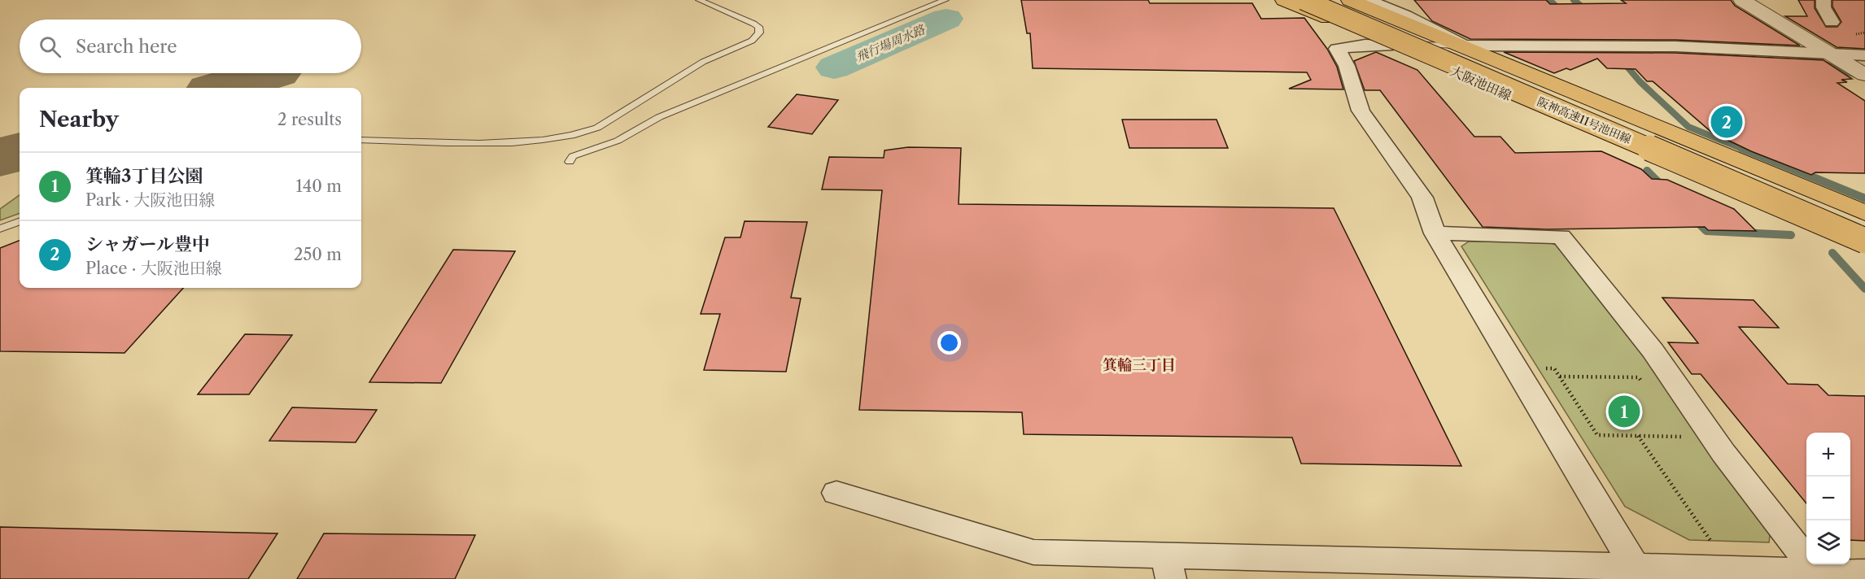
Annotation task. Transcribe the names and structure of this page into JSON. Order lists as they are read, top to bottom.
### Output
{
  "streets": {
    "main road": ["大阪池田線", "阪神高速11号池田線"]
  },
  "crossings": [
    ["大阪池田線", "阪神高速11号池田線"]
  ],
  "districts": ["箕輪三丁目"],
  "water": ["飛行場周水路"],
  "page": {
    "search": "Search here",
    "heading": ["Nearby", "2 results"],
    "pins": ["2", "1"],
    "list": [
      {
        "mark": "1",
        "name": "箕輪3丁目公園",
        "note": "Park · 大阪池田線",
        "value": "140 m"
      },
      {
        "mark": "2",
        "name": "シャガール豊中",
        "note": "Place · 大阪池田線",
        "value": "250 m"
      }
    ],
    "map_buttons": ["+", "−"]
  }
}
